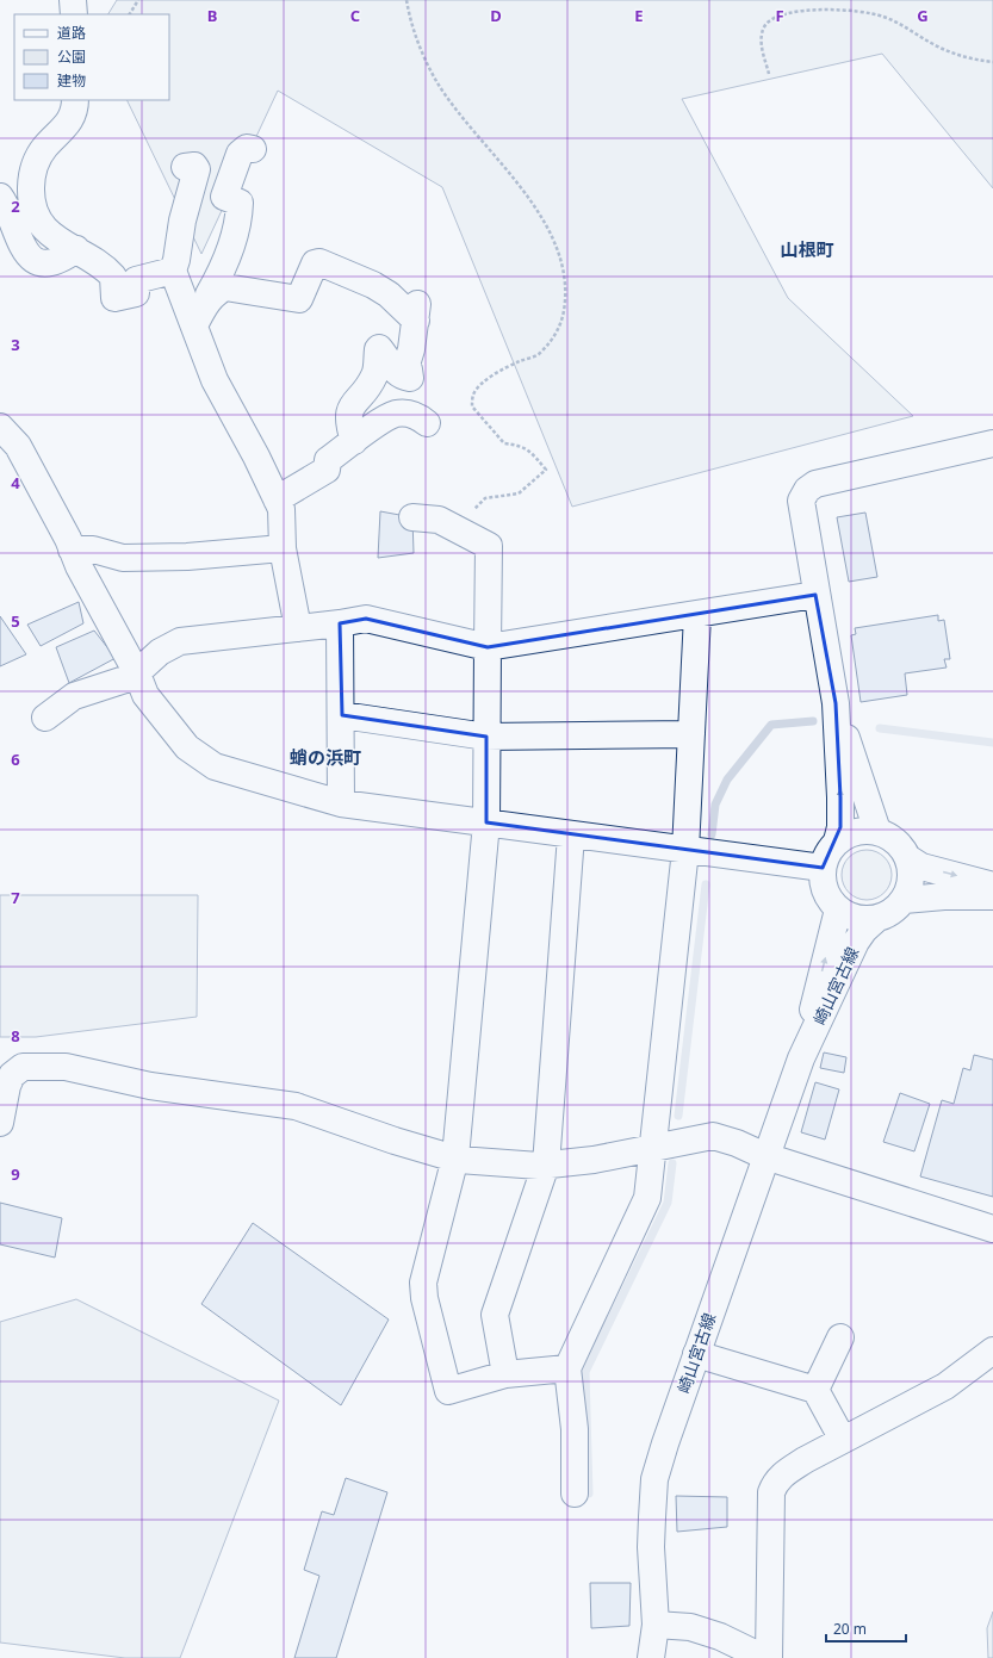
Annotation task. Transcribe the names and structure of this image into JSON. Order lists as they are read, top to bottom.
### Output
{
  "streets": {
    "street": ["崎山宮古線"]
  },
  "districts": ["山根町", "蛸の浜町"],
  "legend": ["道路", "公園", "建物"],
  "scale_bar": "20 m",
  "grid": {
    "columns": [
      "B",
      "C",
      "D",
      "E",
      "F",
      "G"
    ],
    "rows": [
      "2",
      "3",
      "4",
      "5",
      "6",
      "7",
      "8",
      "9"
    ]
  }
}
